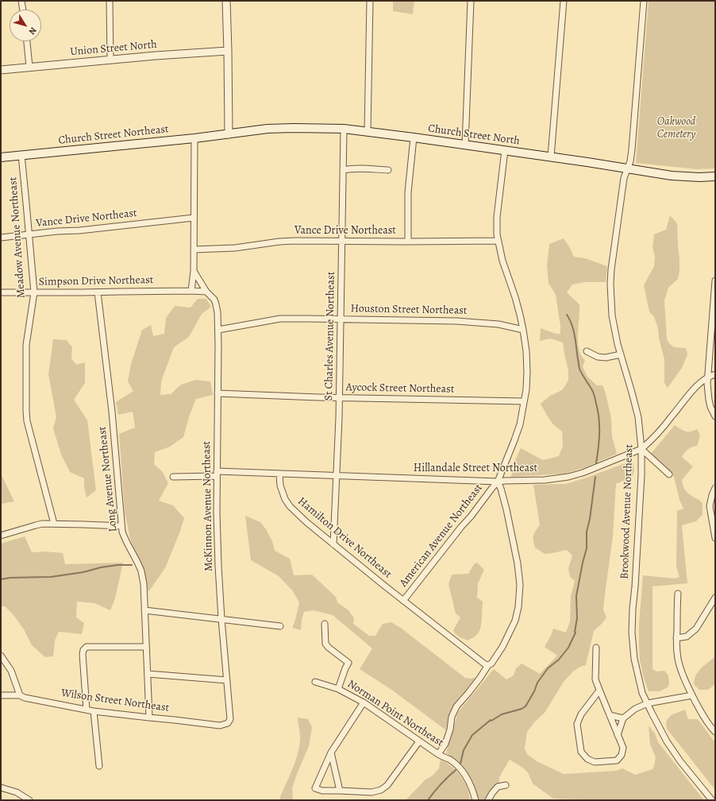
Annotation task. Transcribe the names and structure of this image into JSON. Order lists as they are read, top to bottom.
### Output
{
  "streets": {
    "main road": ["Church Street Northeast", "Church Street North"],
    "street": [
      "Union Street North",
      "Vance Drive Northeast",
      "Meadow Avenue Northeast",
      "Simpson Drive Northeast",
      "Houston Street Northeast",
      "St Charles Avenue Northeast",
      "Aycock Street Northeast",
      "Hillandale Street Northeast",
      "Long Avenue Northeast",
      "McKinnon Avenue Northeast",
      "Brookwood Avenue Northeast",
      "American Avenue Northeast",
      "Hamilton Drive Northeast",
      "Wilson Street Northeast",
      "Norman Point Northeast"
    ]
  },
  "crossings": [
    ["Church Street Northeast", "Church Street North"],
    ["Church Street Northeast", "Meadow Avenue Northeast"],
    ["Church Street North", "St Charles Avenue Northeast"],
    ["Church Street North", "Brookwood Avenue Northeast"],
    ["Church Street North", "American Avenue Northeast"],
    ["Vance Drive Northeast", "Meadow Avenue Northeast"],
    ["Vance Drive Northeast", "St Charles Avenue Northeast"],
    ["Vance Drive Northeast", "American Avenue Northeast"],
    ["Meadow Avenue Northeast", "Simpson Drive Northeast"],
    ["Simpson Drive Northeast", "Long Avenue Northeast"],
    ["Houston Street Northeast", "St Charles Avenue Northeast"],
    ["Houston Street Northeast", "McKinnon Avenue Northeast"],
    ["Houston Street Northeast", "American Avenue Northeast"],
    ["St Charles Avenue Northeast", "Aycock Street Northeast"],
    ["St Charles Avenue Northeast", "Hillandale Street Northeast"],
    ["St Charles Avenue Northeast", "Hamilton Drive Northeast"],
    ["Aycock Street Northeast", "McKinnon Avenue Northeast"],
    ["Aycock Street Northeast", "American Avenue Northeast"],
    ["Hillandale Street Northeast", "McKinnon Avenue Northeast"],
    ["Hillandale Street Northeast", "Brookwood Avenue Northeast"],
    ["Hillandale Street Northeast", "American Avenue Northeast"],
    ["Hillandale Street Northeast", "Hamilton Drive Northeast"],
    ["Long Avenue Northeast", "Wilson Street Northeast"],
    ["McKinnon Avenue Northeast", "Wilson Street Northeast"],
    ["American Avenue Northeast", "Hamilton Drive Northeast"]
  ],
  "parks": ["Oakwood Cemetery"],
  "north": "bottom right"
}
